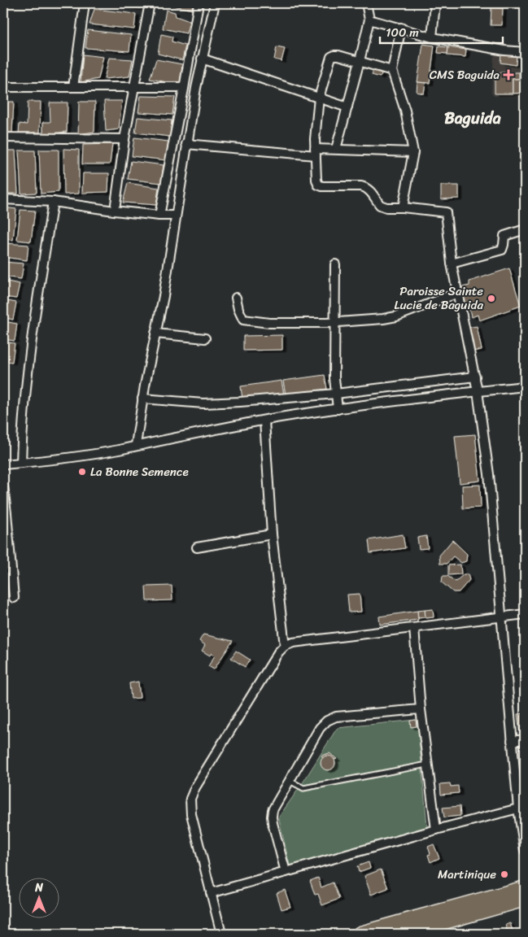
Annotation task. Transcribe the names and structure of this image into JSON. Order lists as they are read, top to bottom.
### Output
{
  "districts": ["Baguida"],
  "places": {
    "health": ["CMS Baguida"],
    "other": ["Paroisse Sainte Lucie de Baguida", "La Bonne Semence", "Martinique"]
  },
  "scale_bar": "100 m",
  "north": "top"
}
